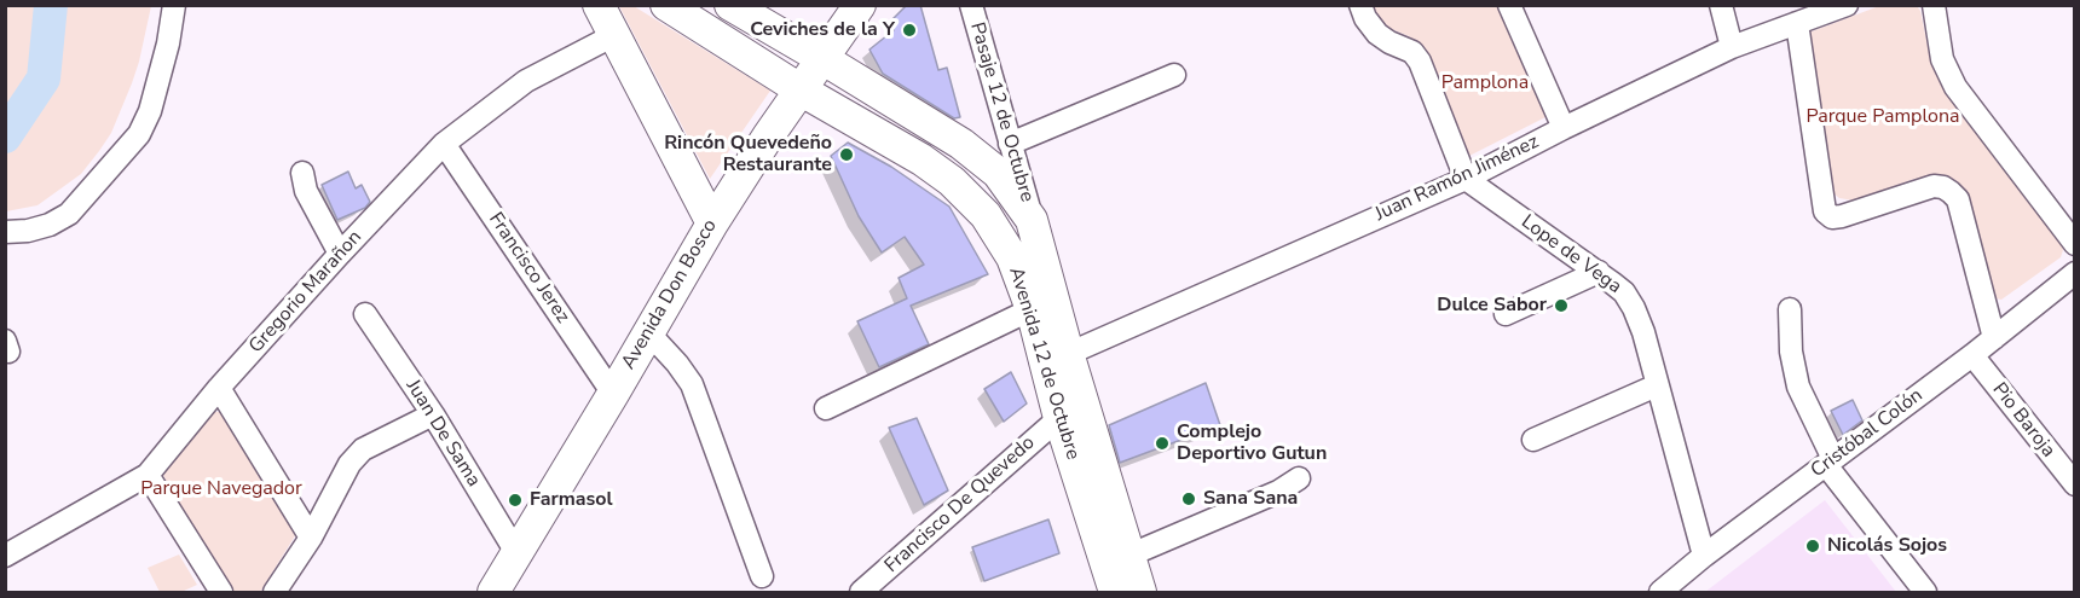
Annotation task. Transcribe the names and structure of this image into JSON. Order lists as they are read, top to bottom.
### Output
{
  "streets": {
    "main road": ["Avenida Don Bosco", "Avenida 12 de Octubre"],
    "street": [
      "Pasaje 12 de Octubre",
      "Juan Ramón Jiménez",
      "Lope de Vega",
      "Francisco Jerez",
      "Gregorio Marañon",
      "Pio Baroja",
      "Juan De Sama",
      "Cristóbal Colón",
      "Francisco De Quevedo"
    ]
  },
  "crossings": [
    ["Pasaje 12 de Octubre", "Avenida 12 de Octubre"],
    ["Juan Ramón Jiménez", "Lope de Vega"],
    ["Juan Ramón Jiménez", "Avenida 12 de Octubre"],
    ["Lope de Vega", "Cristóbal Colón"],
    ["Francisco Jerez", "Gregorio Marañon"],
    ["Francisco Jerez", "Avenida Don Bosco"],
    ["Avenida Don Bosco", "Avenida 12 de Octubre"],
    ["Avenida Don Bosco", "Juan De Sama"],
    ["Avenida 12 de Octubre", "Francisco De Quevedo"],
    ["Pio Baroja", "Cristóbal Colón"]
  ],
  "parks": ["Pamplona", "Parque Pamplona", "Parque Navegador"],
  "places": [
    "Ceviches de la Y",
    "Rincón Quevedeño Restaurante",
    "Dulce Sabor",
    "Complejo Deportivo Gutun",
    "Sana Sana",
    "Farmasol",
    "Nicolás Sojos"
  ]
}
